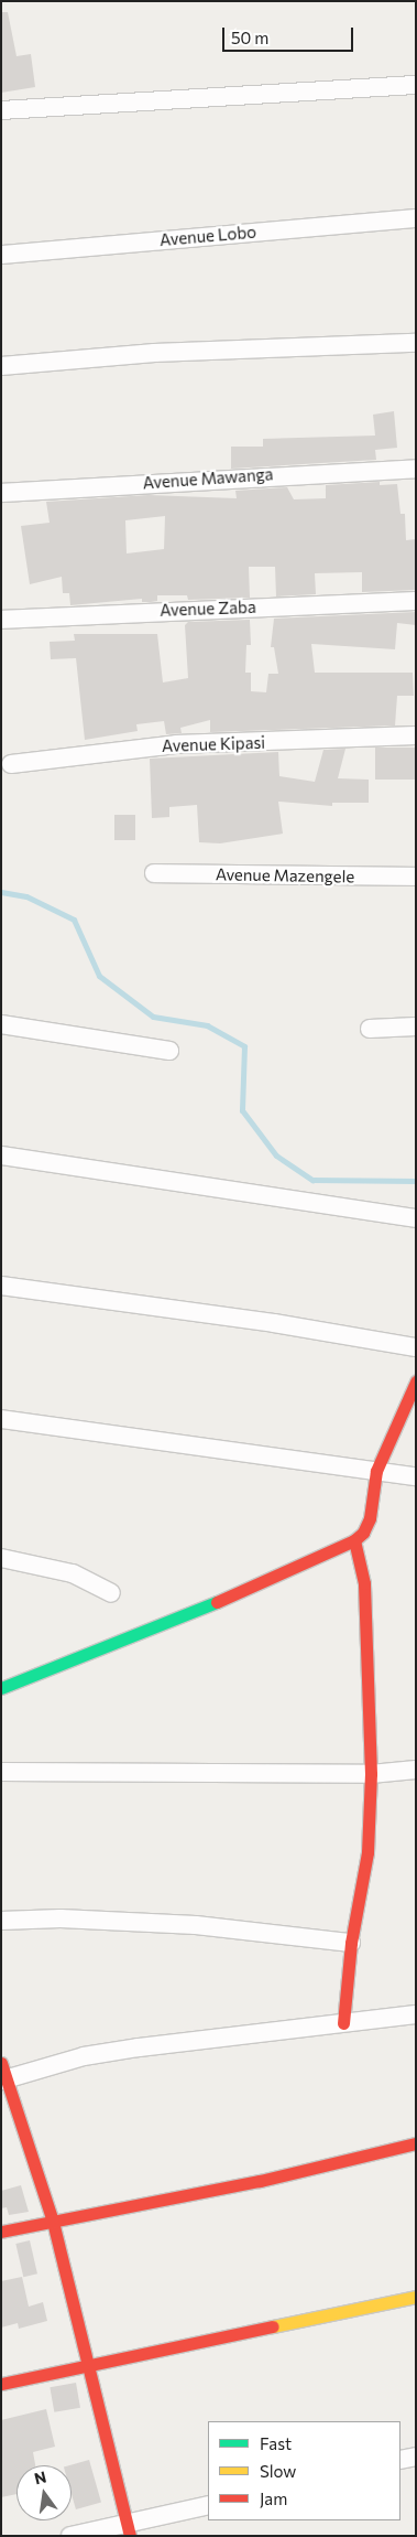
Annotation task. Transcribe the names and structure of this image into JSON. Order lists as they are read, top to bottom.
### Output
{
  "streets": {
    "street": [
      "Avenue Lobo",
      "Avenue Mawanga",
      "Avenue Zaba",
      "Avenue Kipasi",
      "Avenue Mazengele"
    ]
  },
  "legend": ["Fast", "Slow", "Jam"],
  "scale_bar": "50 m",
  "north": "top"
}
